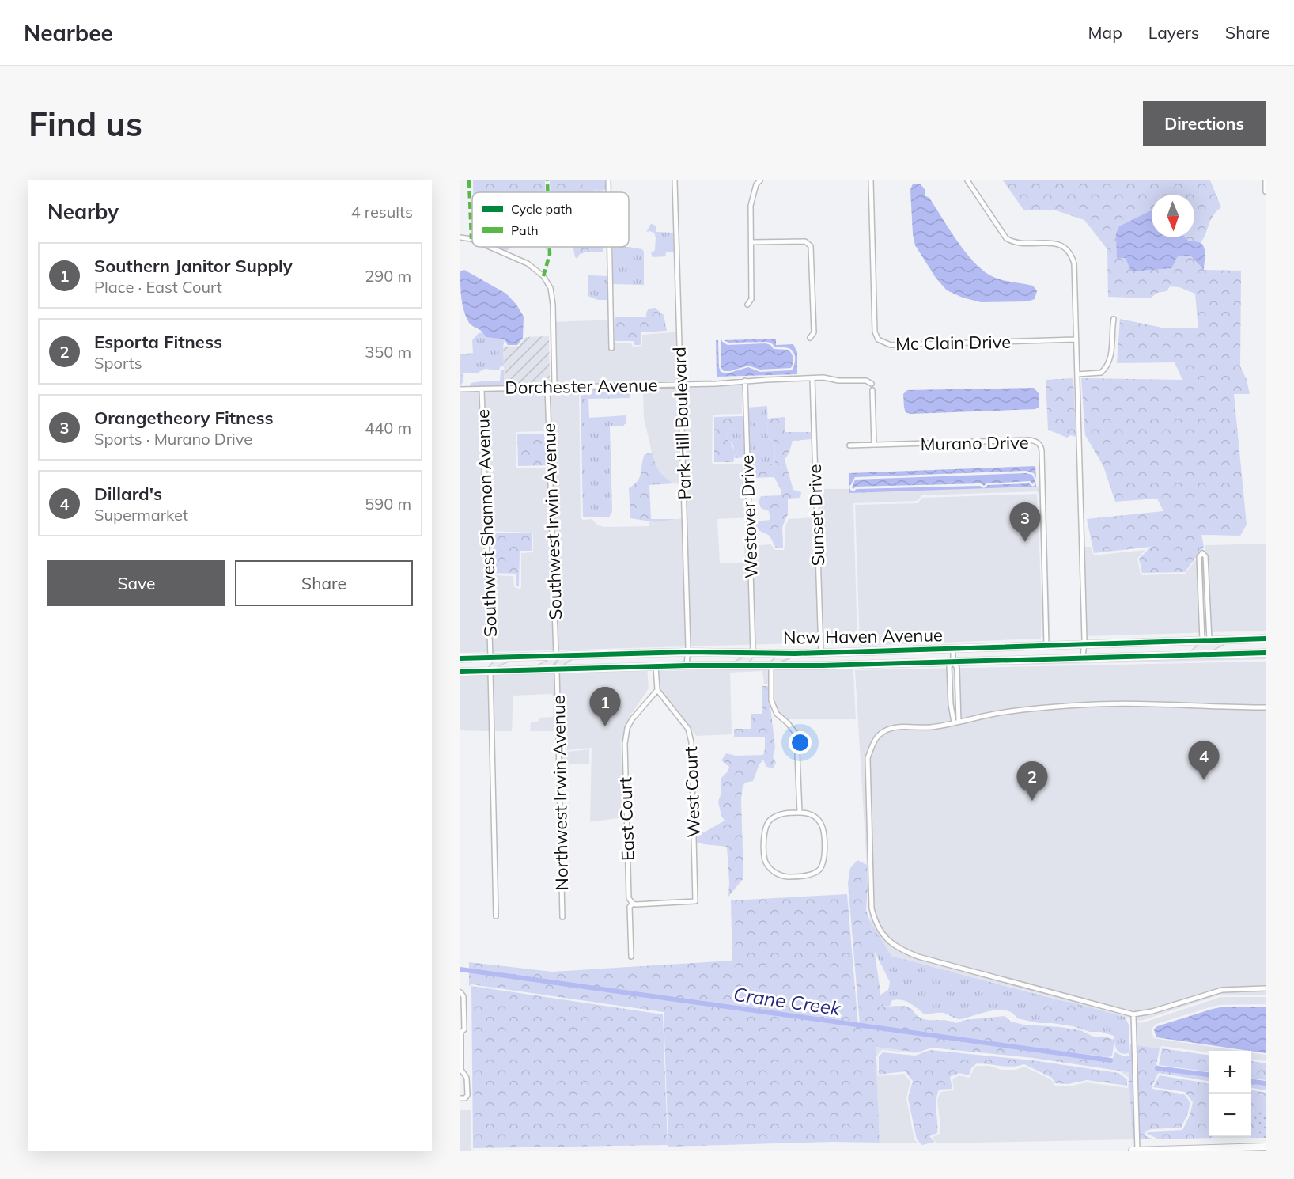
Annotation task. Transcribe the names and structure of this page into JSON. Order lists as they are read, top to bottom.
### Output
{
  "streets": {
    "main road": ["New Haven Avenue"],
    "street": [
      "Mc Clain Drive",
      "Dorchester Avenue",
      "Park Hill Boulevard",
      "Murano Drive",
      "Sunset Drive",
      "Westover Drive",
      "Southwest Irwin Avenue",
      "Southwest Shannon Avenue",
      "West Court",
      "Northwest Irwin Avenue",
      "East Court"
    ]
  },
  "crossings": [
    ["Dorchester Avenue", "Park Hill Boulevard"],
    ["Dorchester Avenue", "Sunset Drive"],
    ["Dorchester Avenue", "Westover Drive"],
    ["Dorchester Avenue", "Southwest Irwin Avenue"],
    ["Dorchester Avenue", "Southwest Shannon Avenue"],
    ["Park Hill Boulevard", "New Haven Avenue"],
    ["Murano Drive", "New Haven Avenue"],
    ["Sunset Drive", "New Haven Avenue"],
    ["Westover Drive", "New Haven Avenue"],
    ["Southwest Irwin Avenue", "New Haven Avenue"],
    ["Southwest Shannon Avenue", "New Haven Avenue"],
    ["New Haven Avenue", "Northwest Irwin Avenue"],
    ["West Court", "East Court"]
  ],
  "water": ["Crane Creek"],
  "legend": ["Cycle path", "Path"],
  "north": "bottom",
  "page": {
    "header": "Nearbee",
    "nav": ["Map", "Layers", "Share"],
    "buttons": [
      "Directions",
      ["Save", "Share"]
    ],
    "title": "Find us",
    "heading": ["Nearby", "4 results"],
    "list": [
      {
        "mark": "1",
        "name": "Southern Janitor Supply",
        "note": "Place · East Court",
        "value": "290 m"
      },
      {
        "mark": "2",
        "name": "Esporta Fitness",
        "note": "Sports",
        "value": "350 m"
      },
      {
        "mark": "3",
        "name": "Orangetheory Fitness",
        "note": "Sports · Murano Drive",
        "value": "440 m"
      },
      {
        "mark": "4",
        "name": "Dillard's",
        "note": "Supermarket",
        "value": "590 m"
      }
    ],
    "pins": [
      "3",
      "1",
      "4",
      "2"
    ],
    "map_buttons": ["+", "−"]
  }
}
